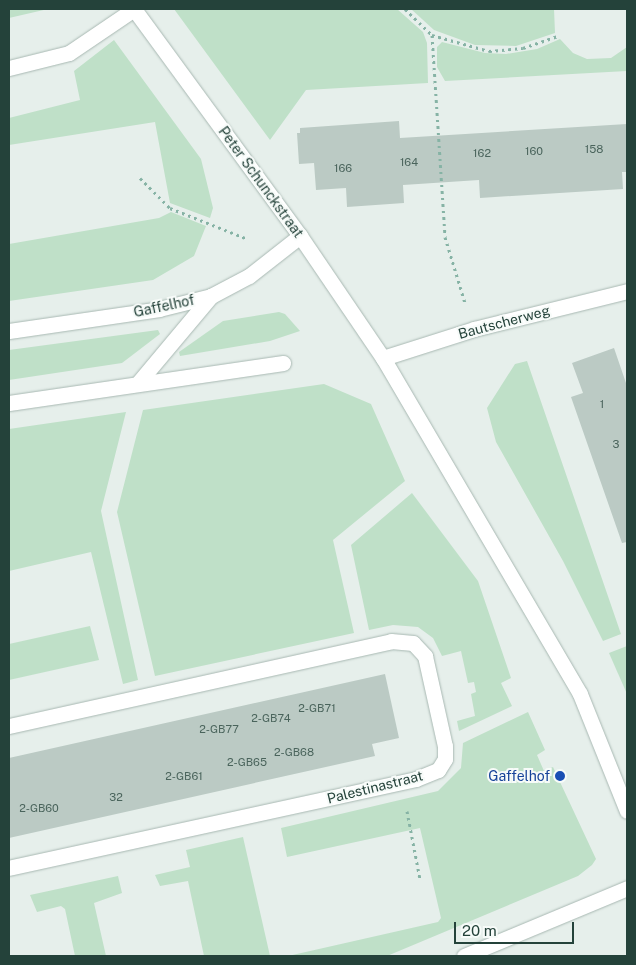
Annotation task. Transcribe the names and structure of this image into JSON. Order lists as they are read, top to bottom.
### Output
{
  "streets": {
    "street": [
      "Peter Schunckstraat",
      "Gaffelhof",
      "Bautscherweg",
      "Palestinastraat"
    ]
  },
  "crossings": [
    ["Peter Schunckstraat", "Gaffelhof"],
    ["Peter Schunckstraat", "Bautscherweg"]
  ],
  "places": ["Gaffelhof"],
  "house_numbers": [
    "158",
    "160",
    "162",
    "164",
    "166",
    "1",
    "3",
    "2-GB71",
    "2-GB74",
    "2-GB77",
    "2-GB68",
    "2-GB65",
    "2-GB61",
    "32",
    "2-GB60"
  ],
  "scale_bar": "20 m"
}
